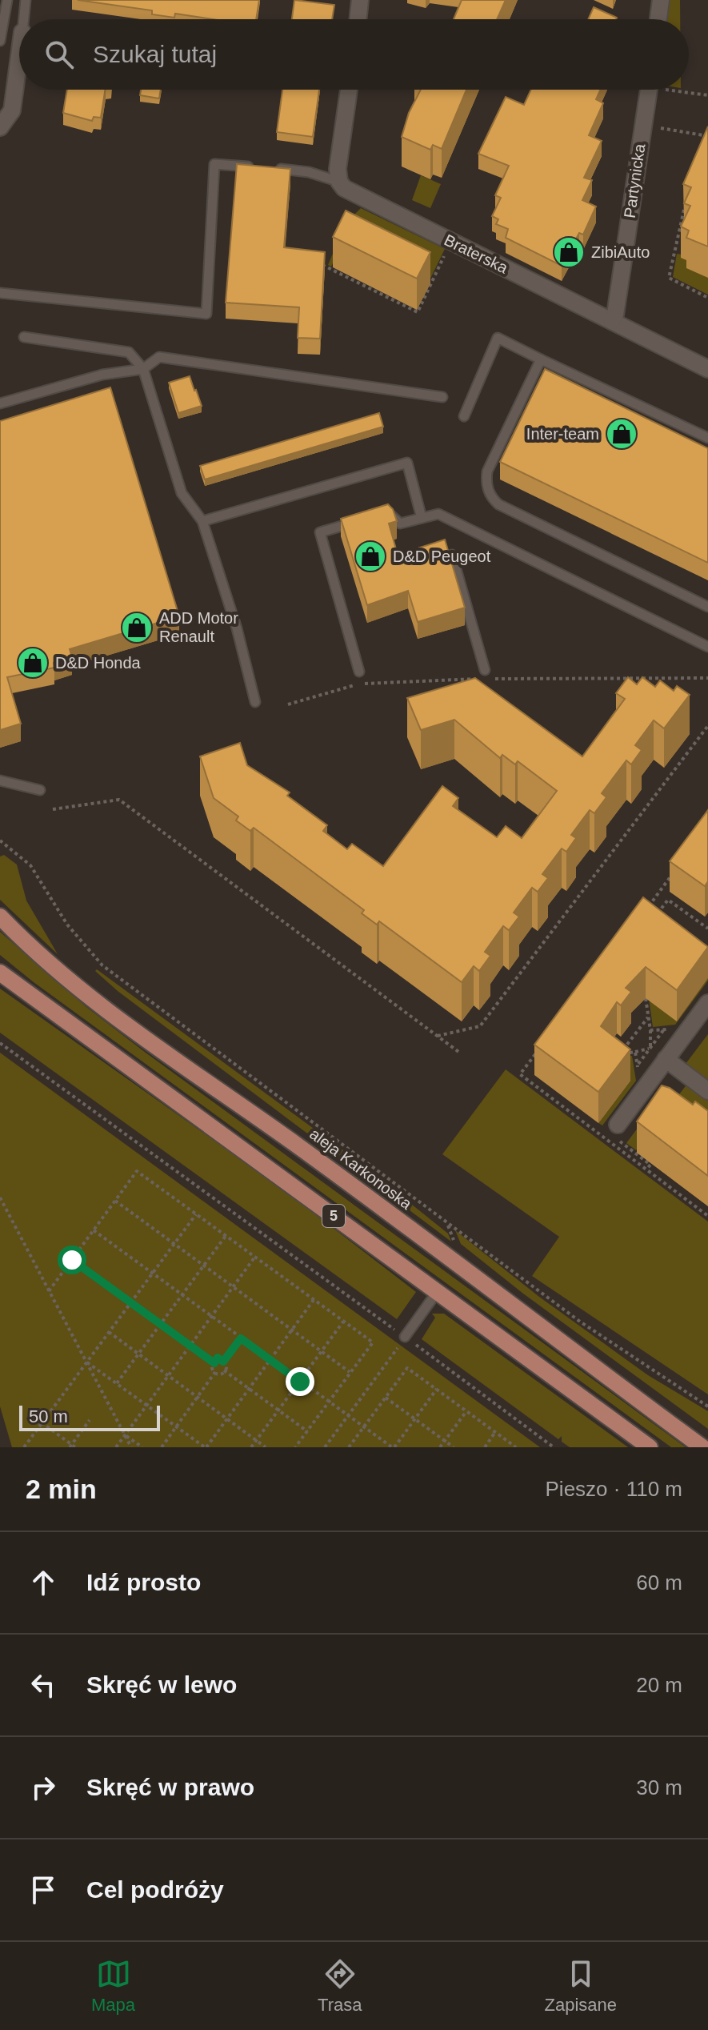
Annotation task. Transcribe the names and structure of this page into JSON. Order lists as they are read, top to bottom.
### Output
{
  "streets": {
    "main road": ["aleja Karkonoska", "5"],
    "street": ["Partynicka", "Braterska"]
  },
  "crossings": [
    ["Partynicka", "Braterska"]
  ],
  "places": {
    "shop": [
      "ZibiAuto",
      "Inter-team",
      "D&D Peugeot",
      "ADD Motor Renault",
      "D&D Honda"
    ]
  },
  "scale_bar": "50 m",
  "page": {
    "search": "Szukaj tutaj",
    "scale": "50 m",
    "heading": ["2 min", "Pieszo · 110 m"],
    "list": [
      ["Idź prosto", "60 m"],
      ["Skręć w lewo", "20 m"],
      ["Skręć w prawo", "30 m"],
      "Cel podróży"
    ],
    "nav": ["Mapa", "Trasa", "Zapisane"]
  }
}
